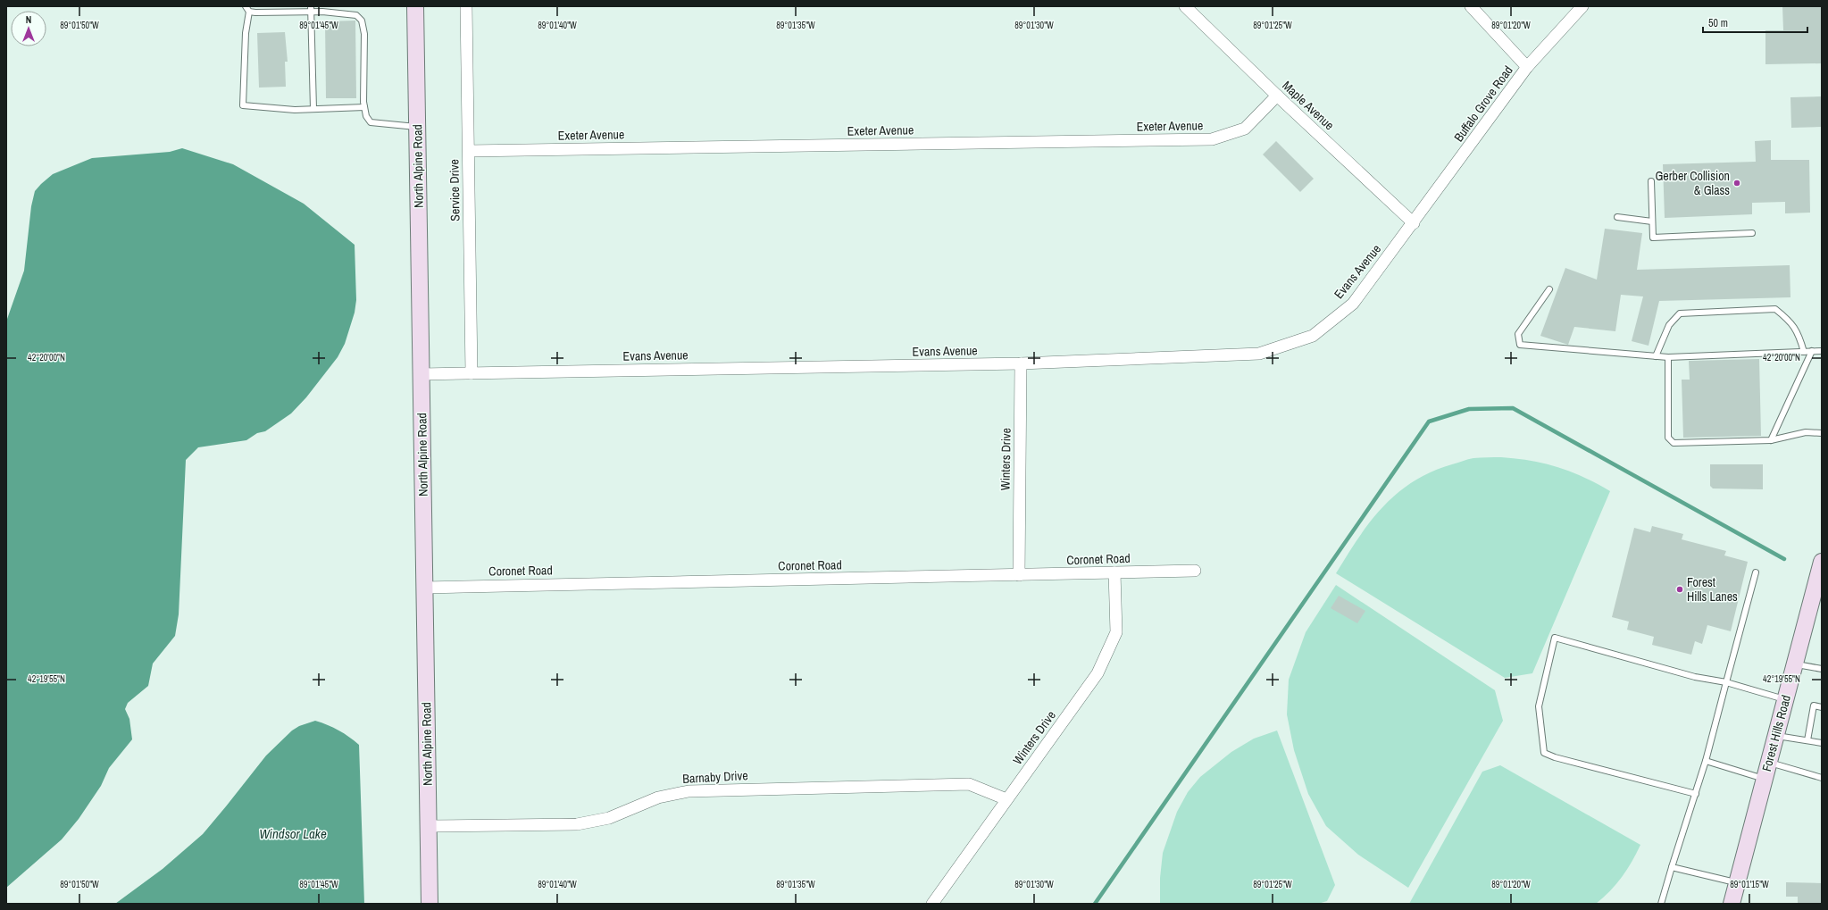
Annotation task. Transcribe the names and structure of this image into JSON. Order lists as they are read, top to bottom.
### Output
{
  "streets": {
    "main road": ["North Alpine Road", "Forest Hills Road"],
    "street": [
      "Buffalo Grove Road",
      "Maple Avenue",
      "Exeter Avenue",
      "Service Drive",
      "Evans Avenue",
      "Winters Drive",
      "Coronet Road",
      "Barnaby Drive"
    ]
  },
  "crossings": [
    ["Buffalo Grove Road", "Maple Avenue"],
    ["Buffalo Grove Road", "Evans Avenue"],
    ["Maple Avenue", "Exeter Avenue"],
    ["Maple Avenue", "Evans Avenue"],
    ["Exeter Avenue", "Service Drive"],
    ["North Alpine Road", "Evans Avenue"],
    ["North Alpine Road", "Coronet Road"],
    ["North Alpine Road", "Barnaby Drive"],
    ["Service Drive", "Evans Avenue"],
    ["Evans Avenue", "Winters Drive"],
    ["Winters Drive", "Coronet Road"],
    ["Winters Drive", "Barnaby Drive"]
  ],
  "water": ["Windsor Lake"],
  "places": ["Gerber Collision & Glass", "Forest Hills Lanes"],
  "scale_bar": "50 m",
  "north": "top",
  "coordinates": [
    "89°01'50\"W",
    "89°01'45\"W",
    "89°01'40\"W",
    "89°01'35\"W",
    "89°01'30\"W",
    "89°01'25\"W",
    "89°01'20\"W",
    "42°20'00\"N",
    "42°19'55\"N",
    "89°01'15\"W"
  ]
}
